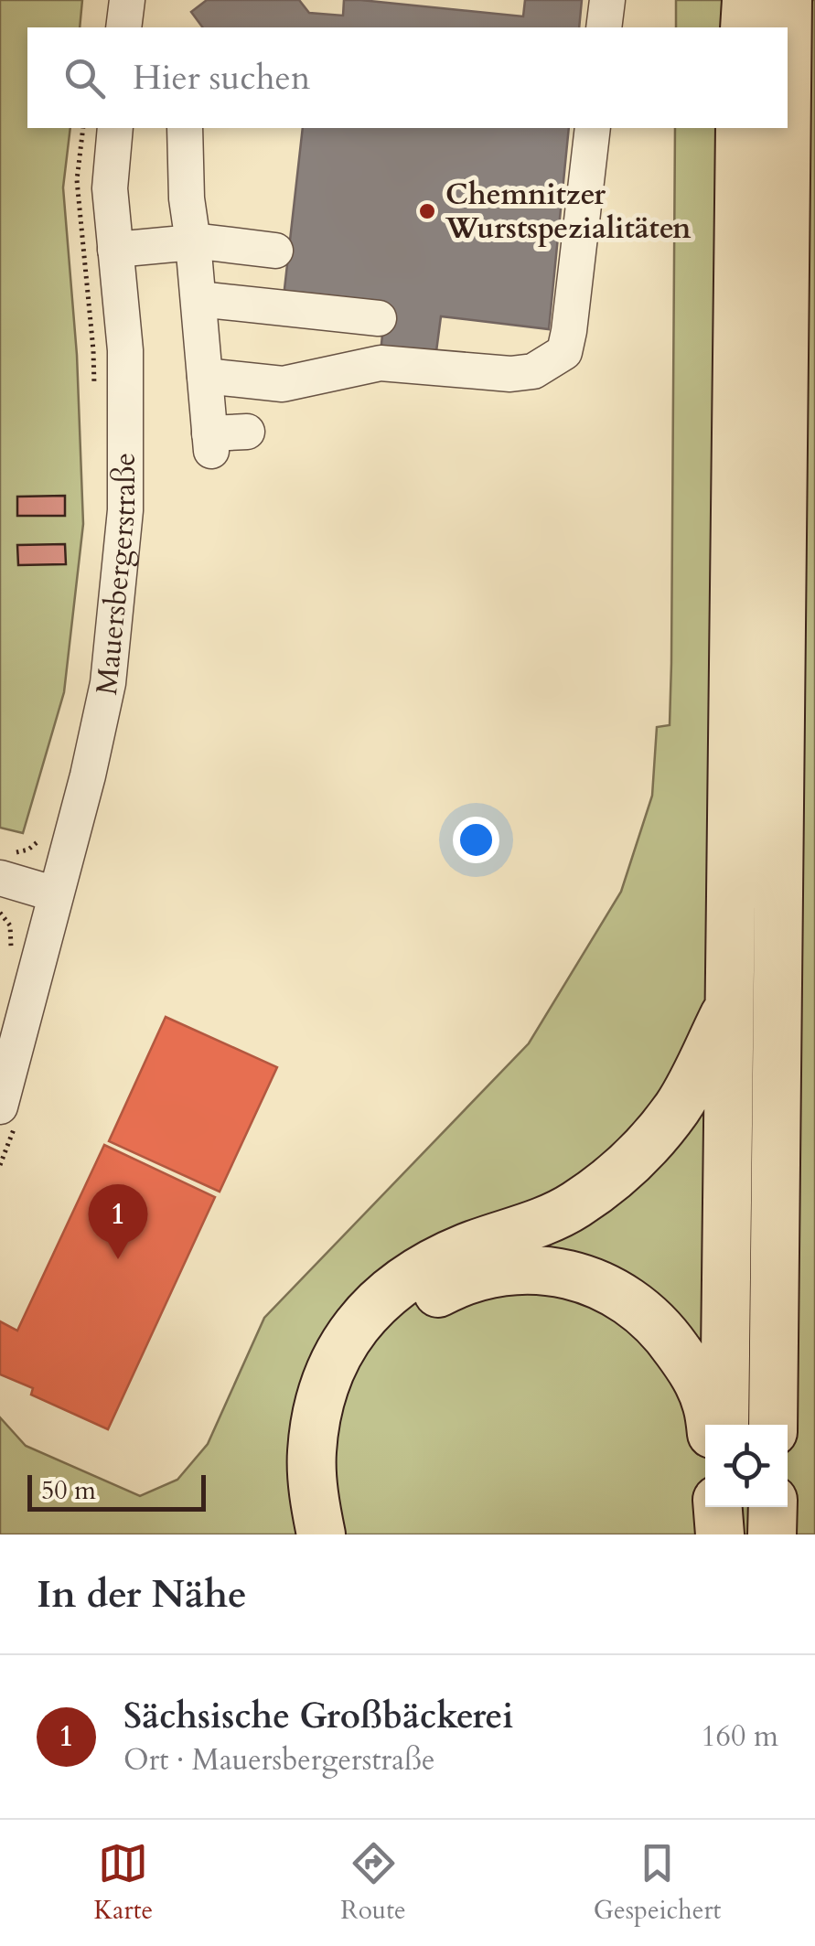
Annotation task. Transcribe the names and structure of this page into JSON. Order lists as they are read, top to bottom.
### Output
{
  "streets": {
    "street": ["Mauersbergerstraße"]
  },
  "places": ["Chemnitzer Wurstspezialitäten"],
  "scale_bar": "50 m",
  "page": {
    "search": "Hier suchen",
    "pins": "1",
    "scale": "50 m",
    "heading": "In der Nähe",
    "list": [
      {
        "mark": "1",
        "name": "Sächsische Großbäckerei",
        "note": "Ort · Mauersbergerstraße",
        "value": "160 m"
      }
    ],
    "nav": ["Karte", "Route", "Gespeichert"]
  }
}
